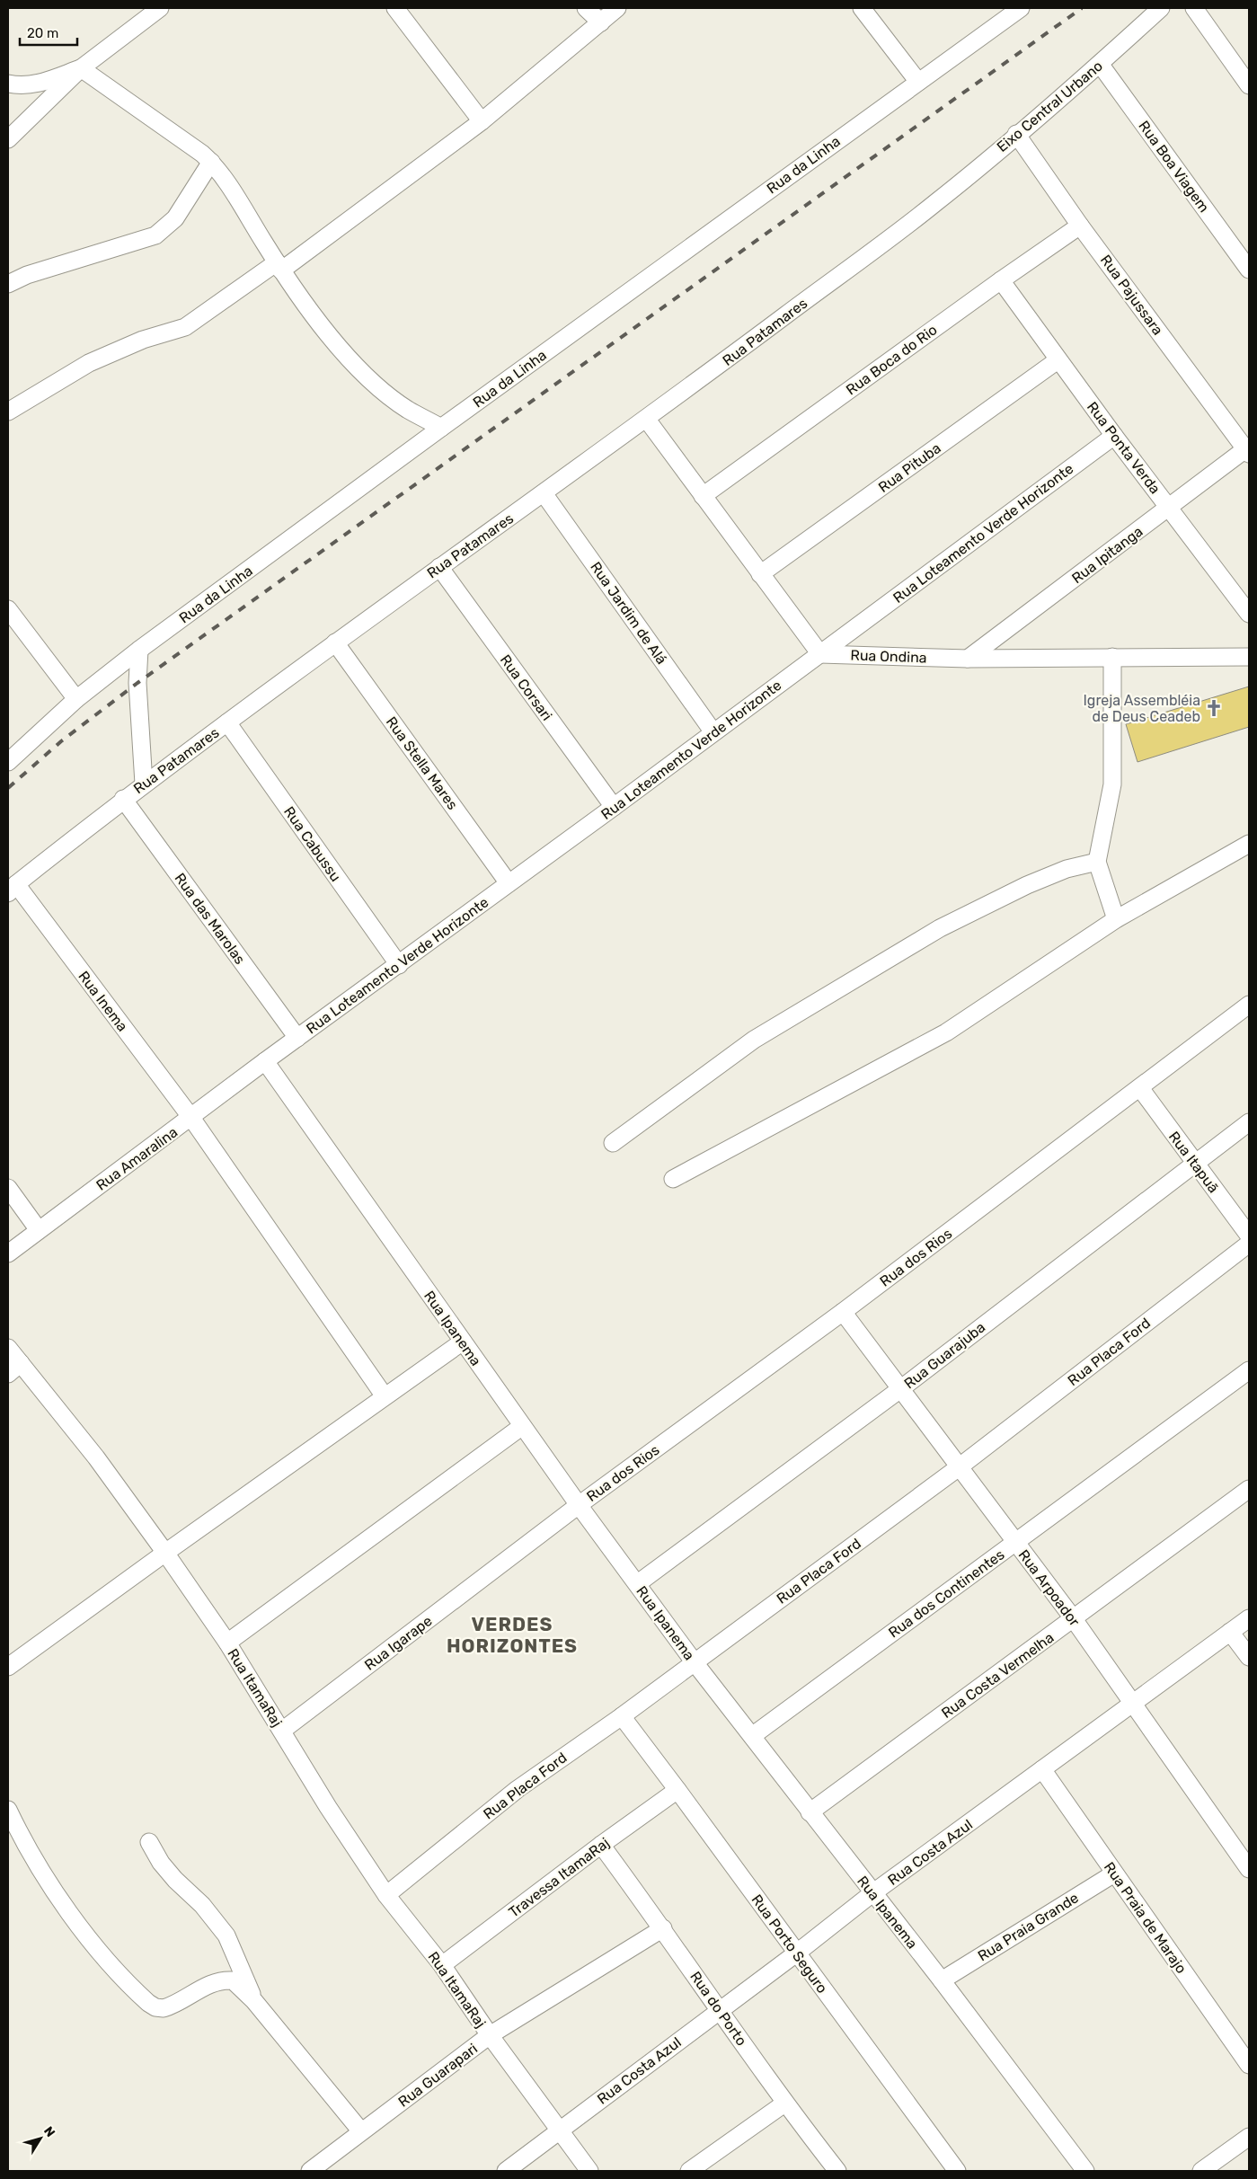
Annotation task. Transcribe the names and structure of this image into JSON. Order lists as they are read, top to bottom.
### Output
{
  "streets": {
    "street": [
      "Eixo Central Urbano",
      "Rua da Linha",
      "Rua Boa Viagem",
      "Rua Pajussara",
      "Rua Patamares",
      "Rua Boca do Rio",
      "Rua Ponta Verda",
      "Rua Pituba",
      "Rua Loteamento Verde Horizonte",
      "Rua Ipitanga",
      "Rua Jardim de Alá",
      "Rua Ondina",
      "Rua Corsari",
      "Rua Stella Mares",
      "Rua Cabussu",
      "Rua das Marolas",
      "Rua Inema",
      "Rua Amaralina",
      "Rua Itapuã",
      "Rua dos Rios",
      "Rua Ipanema",
      "Rua Placa Ford",
      "Rua Guarajuba",
      "Rua Arpoador",
      "Rua dos Continentes",
      "Rua Igarape",
      "Rua Costa Vermelha",
      "Rua ItamaRaj",
      "Rua Costa Azul",
      "Travessa ItamaRaj",
      "Rua Praia de Marajo",
      "Rua Praia Grande",
      "Rua Porto Seguro",
      "Rua do Porto",
      "Rua Guarapari"
    ]
  },
  "crossings": [
    ["Eixo Central Urbano", "Rua Boa Viagem"],
    ["Eixo Central Urbano", "Rua Pajussara"],
    ["Eixo Central Urbano", "Rua Patamares"],
    ["Rua Pajussara", "Rua Boca do Rio"],
    ["Rua Pajussara", "Rua Ipitanga"],
    ["Rua Patamares", "Rua Jardim de Alá"],
    ["Rua Patamares", "Rua Corsari"],
    ["Rua Patamares", "Rua Stella Mares"],
    ["Rua Patamares", "Rua Cabussu"],
    ["Rua Patamares", "Rua das Marolas"],
    ["Rua Patamares", "Rua Inema"],
    ["Rua Boca do Rio", "Rua Ponta Verda"],
    ["Rua Ponta Verda", "Rua Pituba"],
    ["Rua Ponta Verda", "Rua Loteamento Verde Horizonte"],
    ["Rua Ponta Verda", "Rua Ipitanga"],
    ["Rua Loteamento Verde Horizonte", "Rua Jardim de Alá"],
    ["Rua Loteamento Verde Horizonte", "Rua Ondina"],
    ["Rua Loteamento Verde Horizonte", "Rua Corsari"],
    ["Rua Loteamento Verde Horizonte", "Rua Stella Mares"],
    ["Rua Loteamento Verde Horizonte", "Rua Cabussu"],
    ["Rua Loteamento Verde Horizonte", "Rua das Marolas"],
    ["Rua Loteamento Verde Horizonte", "Rua Amaralina"],
    ["Rua Loteamento Verde Horizonte", "Rua Ipanema"],
    ["Rua Ipitanga", "Rua Ondina"],
    ["Rua Inema", "Rua Amaralina"],
    ["Rua Amaralina", "Rua Ipanema"],
    ["Rua Itapuã", "Rua dos Rios"],
    ["Rua Itapuã", "Rua Guarajuba"],
    ["Rua dos Rios", "Rua Ipanema"],
    ["Rua dos Rios", "Rua Arpoador"],
    ["Rua dos Rios", "Rua Igarape"],
    ["Rua Ipanema", "Rua Placa Ford"],
    ["Rua Ipanema", "Rua Guarajuba"],
    ["Rua Ipanema", "Rua dos Continentes"],
    ["Rua Ipanema", "Rua Igarape"],
    ["Rua Ipanema", "Rua Costa Vermelha"],
    ["Rua Ipanema", "Rua Costa Azul"],
    ["Rua Ipanema", "Rua Praia Grande"],
    ["Rua Placa Ford", "Rua Arpoador"],
    ["Rua Placa Ford", "Rua ItamaRaj"],
    ["Rua Placa Ford", "Rua Porto Seguro"],
    ["Rua Guarajuba", "Rua Arpoador"],
    ["Rua Arpoador", "Rua dos Continentes"],
    ["Rua Arpoador", "Rua Costa Vermelha"],
    ["Rua Arpoador", "Rua Costa Azul"],
    ["Rua Igarape", "Rua ItamaRaj"],
    ["Rua ItamaRaj", "Rua Costa Azul"],
    ["Rua ItamaRaj", "Travessa ItamaRaj"],
    ["Rua ItamaRaj", "Rua Guarapari"],
    ["Rua Costa Azul", "Rua Praia de Marajo"],
    ["Rua Costa Azul", "Rua Porto Seguro"],
    ["Rua Costa Azul", "Rua do Porto"],
    ["Travessa ItamaRaj", "Rua Porto Seguro"],
    ["Travessa ItamaRaj", "Rua do Porto"],
    ["Rua Praia de Marajo", "Rua Praia Grande"],
    ["Rua do Porto", "Rua Guarapari"]
  ],
  "districts": ["VERDES HORIZONTES"],
  "places": {
    "church": ["Igreja Assembléia de Deus Ceadeb"]
  },
  "scale_bar": "20 m",
  "north": "top right"
}
